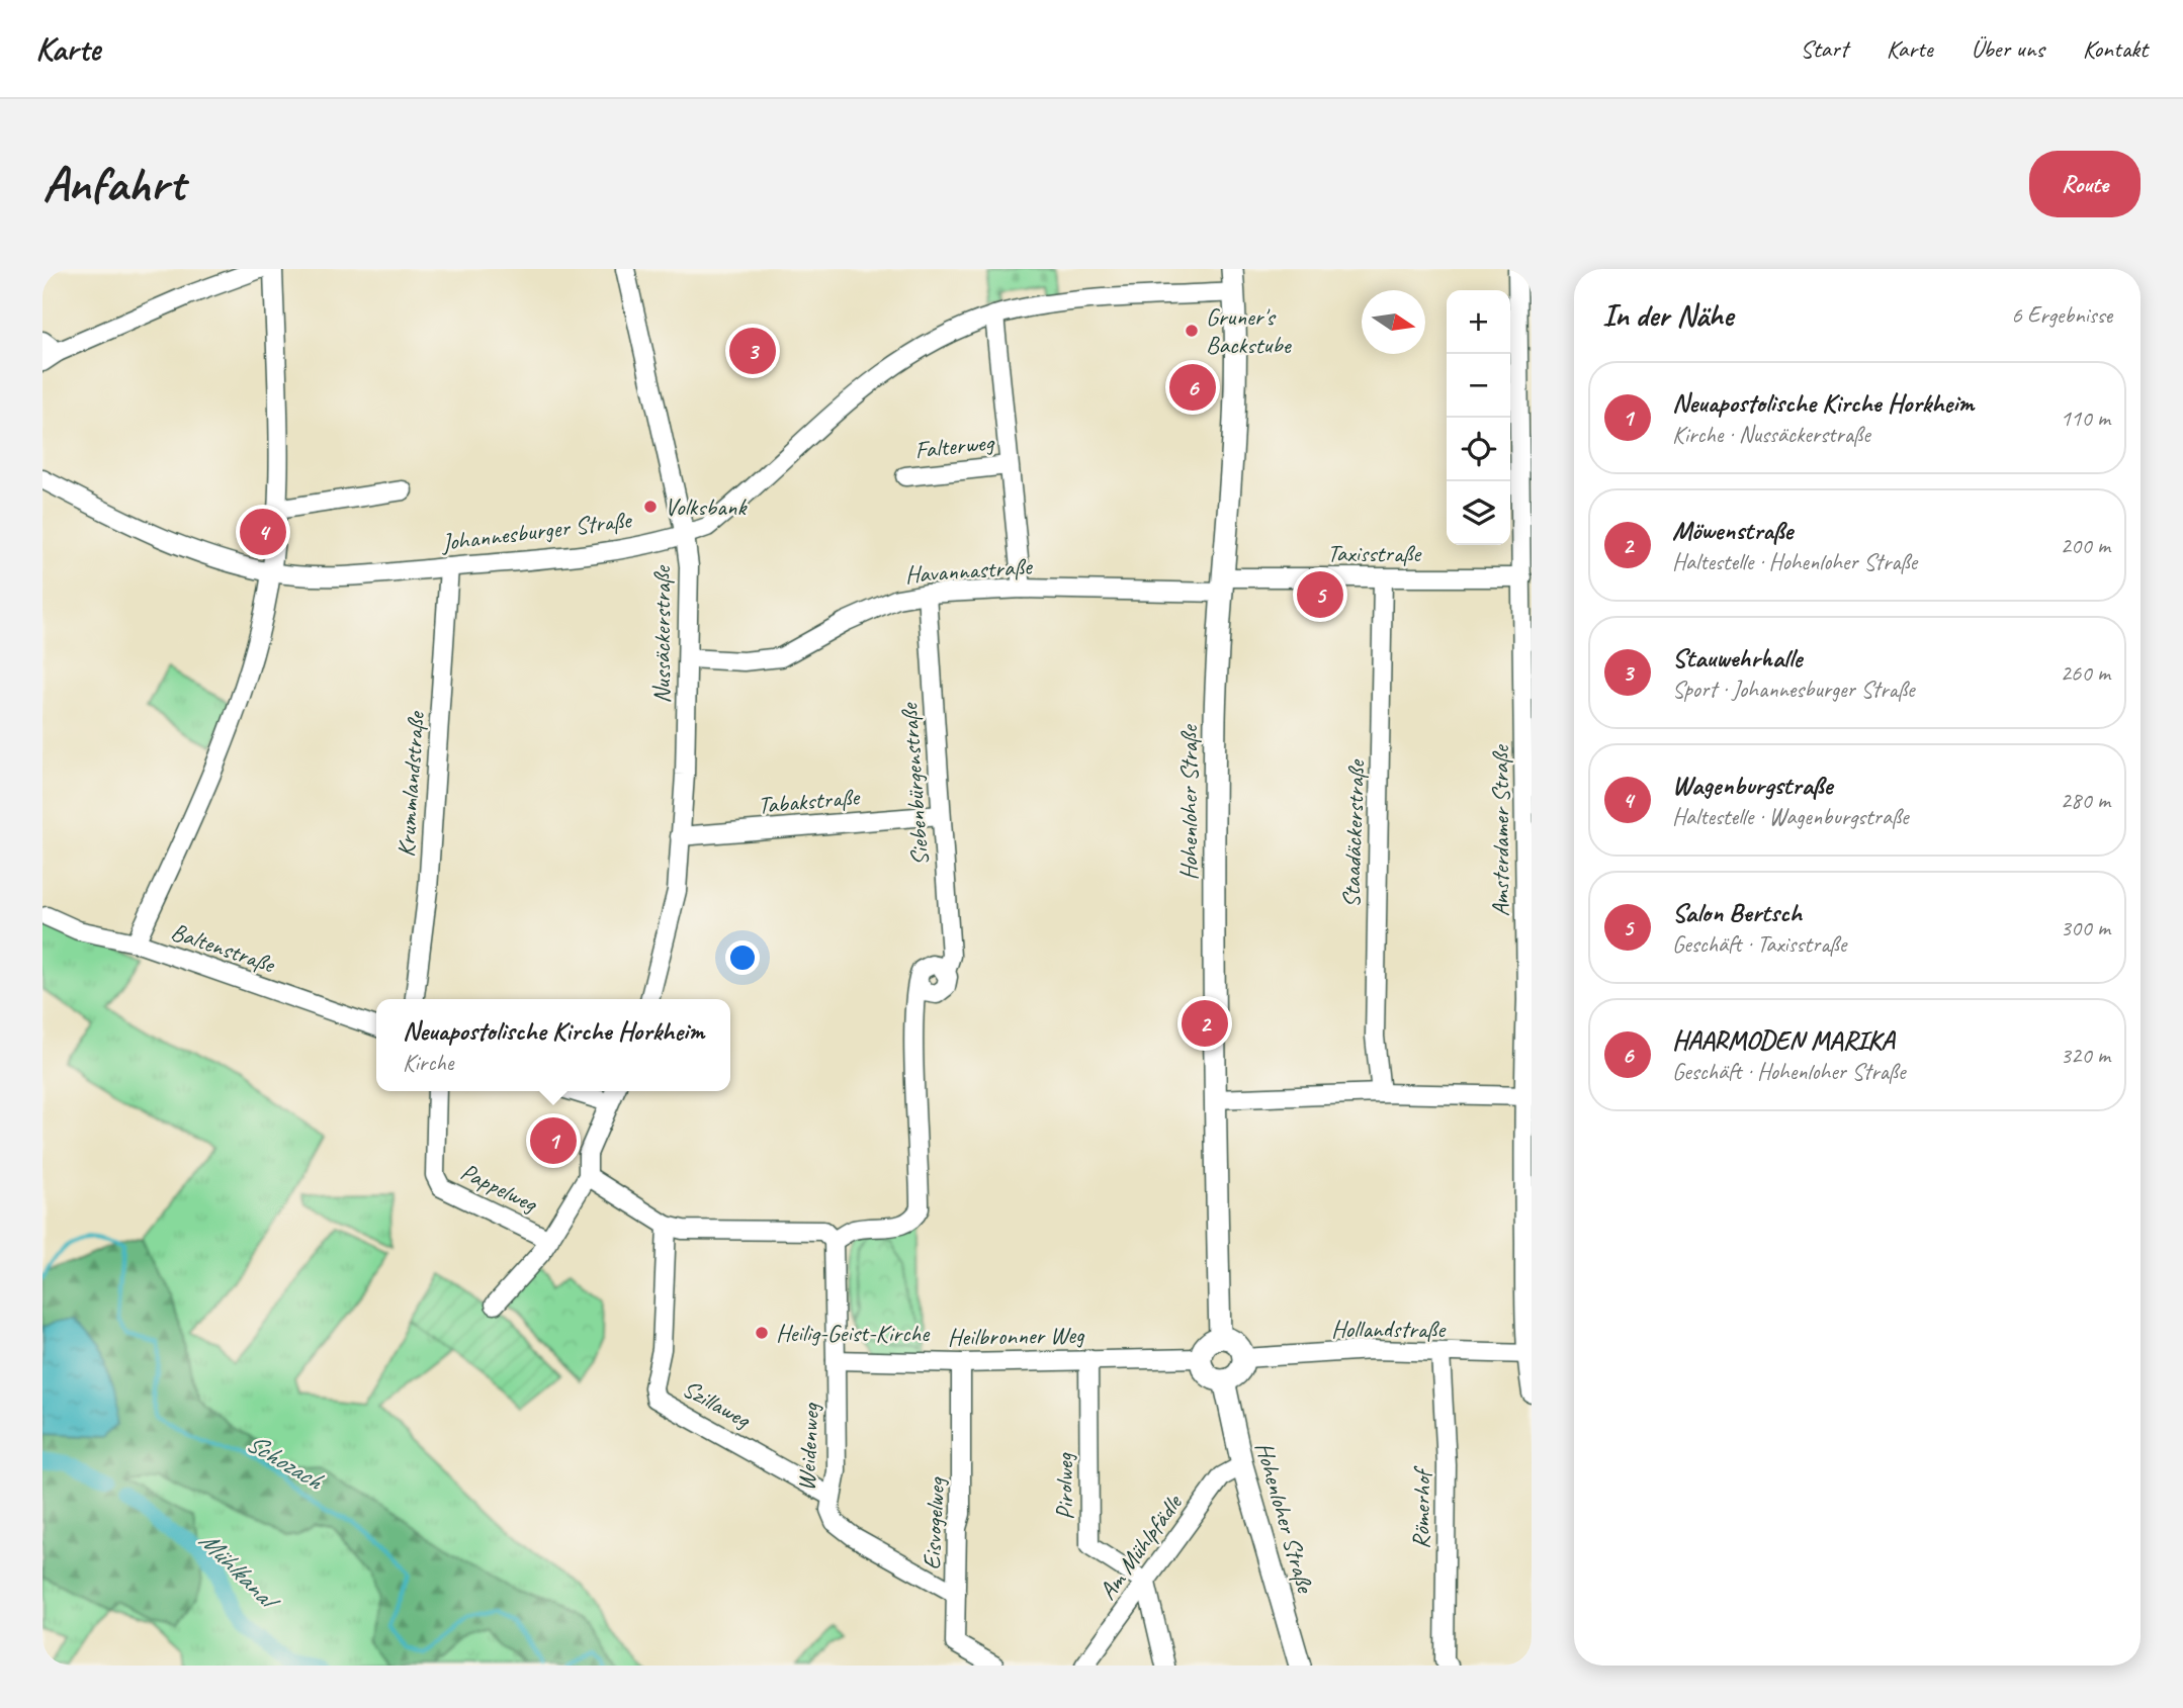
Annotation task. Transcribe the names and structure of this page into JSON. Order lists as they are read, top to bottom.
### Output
{
  "streets": {
    "street": [
      "Falterweg",
      "Johannesburger Straße",
      "Taxisstraße",
      "Havannastraße",
      "Nussäckerstraße",
      "Krummlandstraße",
      "Siebenbürgenstraße",
      "Tabakstraße",
      "Hohenloher Straße",
      "Amsterdamer Straße",
      "Staadäckerstraße",
      "Baltenstraße",
      "Pappelweg",
      "Hollandstraße",
      "Heilbronner Weg",
      "Szillaweg",
      "Weidenweg",
      "Pirolweg",
      "Römerhof",
      "Eisvogelweg",
      "Am Mühlpfädle"
    ]
  },
  "crossings": [
    ["Johannesburger Straße", "Nussäckerstraße"],
    ["Johannesburger Straße", "Krummlandstraße"],
    ["Johannesburger Straße", "Hohenloher Straße"],
    ["Taxisstraße", "Havannastraße"],
    ["Taxisstraße", "Hohenloher Straße"],
    ["Taxisstraße", "Amsterdamer Straße"],
    ["Taxisstraße", "Staadäckerstraße"],
    ["Havannastraße", "Nussäckerstraße"],
    ["Havannastraße", "Siebenbürgenstraße"],
    ["Havannastraße", "Hohenloher Straße"],
    ["Nussäckerstraße", "Tabakstraße"],
    ["Siebenbürgenstraße", "Tabakstraße"],
    ["Hohenloher Straße", "Hollandstraße"],
    ["Hohenloher Straße", "Heilbronner Weg"],
    ["Hohenloher Straße", "Am Mühlpfädle"],
    ["Amsterdamer Straße", "Hollandstraße"],
    ["Hollandstraße", "Heilbronner Weg"],
    ["Hollandstraße", "Römerhof"],
    ["Heilbronner Weg", "Weidenweg"],
    ["Heilbronner Weg", "Pirolweg"],
    ["Heilbronner Weg", "Eisvogelweg"],
    ["Szillaweg", "Weidenweg"],
    ["Weidenweg", "Eisvogelweg"],
    ["Pirolweg", "Am Mühlpfädle"]
  ],
  "water": ["Schozach", "Mühlkanal"],
  "places": ["Gruner's Backstube", "Volksbank", "Heilig-Geist-Kirche"],
  "north": "right",
  "page": {
    "header": "Karte",
    "nav": [
      "Start",
      "Karte",
      "Über uns",
      "Kontakt"
    ],
    "buttons": "Route",
    "title": "Anfahrt",
    "heading": ["In der Nähe", "6 Ergebnisse"],
    "map_buttons": ["+", "−"],
    "pins": [
      "3",
      "6",
      "4",
      "5",
      "2",
      "1"
    ],
    "list": [
      {
        "mark": "1",
        "name": "Neuapostolische Kirche Horkheim",
        "note": "Kirche · Nussäckerstraße",
        "value": "110 m"
      },
      {
        "mark": "2",
        "name": "Möwenstraße",
        "note": "Haltestelle · Hohenloher Straße",
        "value": "200 m"
      },
      {
        "mark": "3",
        "name": "Stauwehrhalle",
        "note": "Sport · Johannesburger Straße",
        "value": "260 m"
      },
      {
        "mark": "4",
        "name": "Wagenburgstraße",
        "note": "Haltestelle · Wagenburgstraße",
        "value": "280 m"
      },
      {
        "mark": "5",
        "name": "Salon Bertsch",
        "note": "Geschäft · Taxisstraße",
        "value": "300 m"
      },
      {
        "mark": "6",
        "name": "HAARMODEN MARIKA",
        "note": "Geschäft · Hohenloher Straße",
        "value": "320 m"
      }
    ],
    "popup": ["Neuapostolische Kirche Horkheim", "Kirche"]
  }
}
